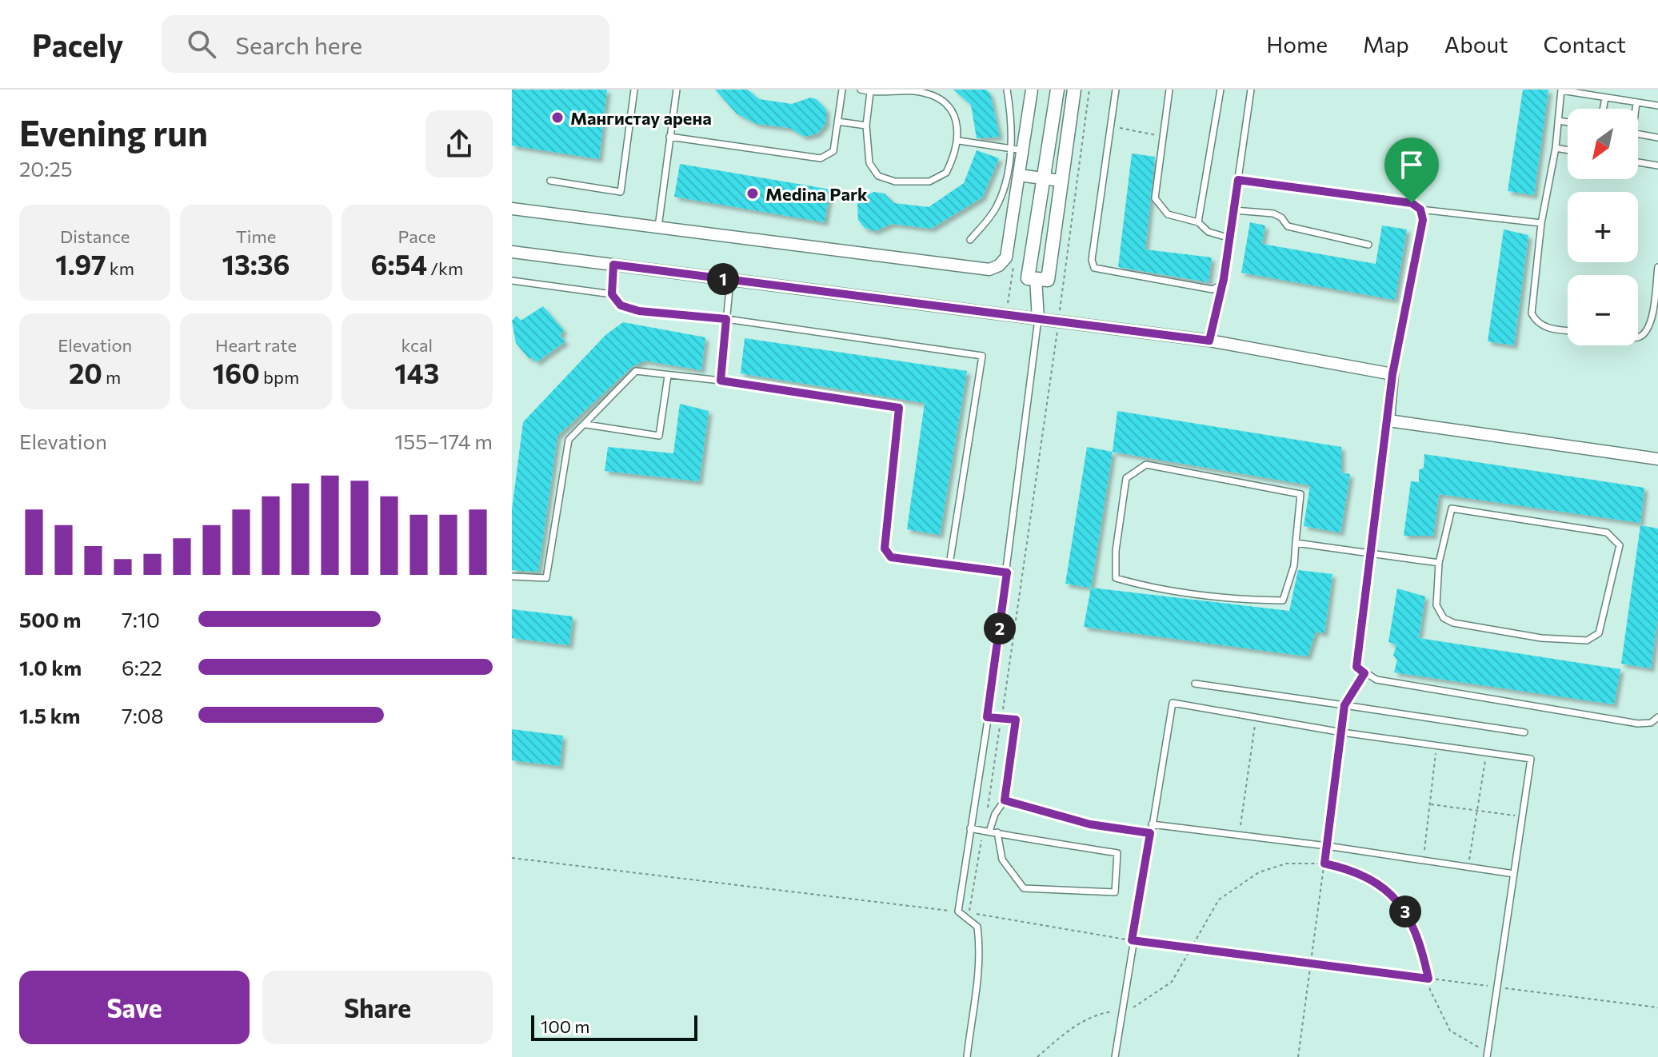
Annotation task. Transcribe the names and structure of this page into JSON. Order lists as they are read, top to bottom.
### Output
{
  "places": ["Мангистау арена", "Medina Park"],
  "scale_bar": "100 m",
  "north": "bottom left",
  "page": {
    "header": "Pacely",
    "search": "Search here",
    "nav": [
      "Home",
      "Map",
      "About",
      "Contact"
    ],
    "heading": ["Evening run", "20:25"],
    "map_buttons": ["+", "−"],
    "stats": [
      ["Distance", "1.97 km"],
      ["Time", "13:36"],
      ["Pace", "6:54 /km"],
      ["Elevation", "20 m"],
      ["Heart rate", "160 bpm"],
      ["kcal", "143"]
    ],
    "pins": ["1", "2", "3"],
    "chart": ["Elevation", "155–174 m"],
    "list": [
      {
        "name": "500 m",
        "note": "7:10"
      },
      {
        "name": "1.0 km",
        "note": "6:22"
      },
      {
        "name": "1.5 km",
        "note": "7:08"
      }
    ],
    "buttons": ["Save", "Share"],
    "scale": "100 m"
  }
}
